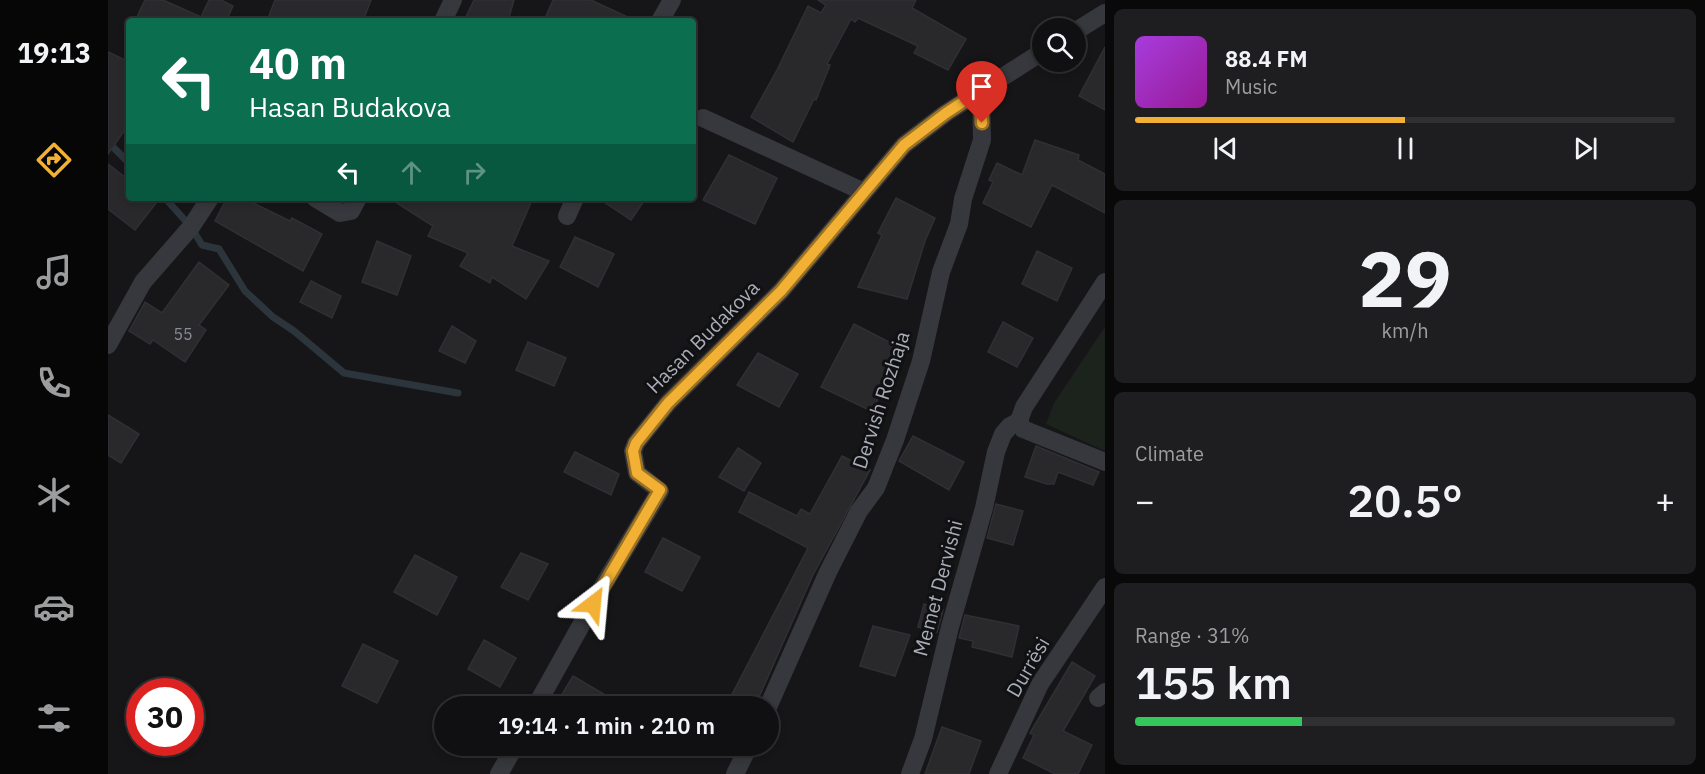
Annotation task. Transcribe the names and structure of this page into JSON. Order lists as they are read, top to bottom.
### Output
{
  "streets": {
    "street": [
      "Hasan Budakova",
      "Dervish Rozhaja",
      "Memet Dervishi",
      "Durrësi"
    ]
  },
  "crossings": [
    ["Hasan Budakova", "Dervish Rozhaja"]
  ],
  "house_numbers": ["55"],
  "page": {
    "tabs": "19:13",
    "turn": ["40 m", "Hasan Budakova"],
    "song": ["88.4 FM", "Music"],
    "tile": [
      ["29", "km/h"],
      "Climate",
      ["Range · 31%", "155 km"]
    ],
    "heat": ["−", "20.5°", "+"],
    "limit": "30",
    "trip": "19:14 · 1 min · 210 m"
  }
}
